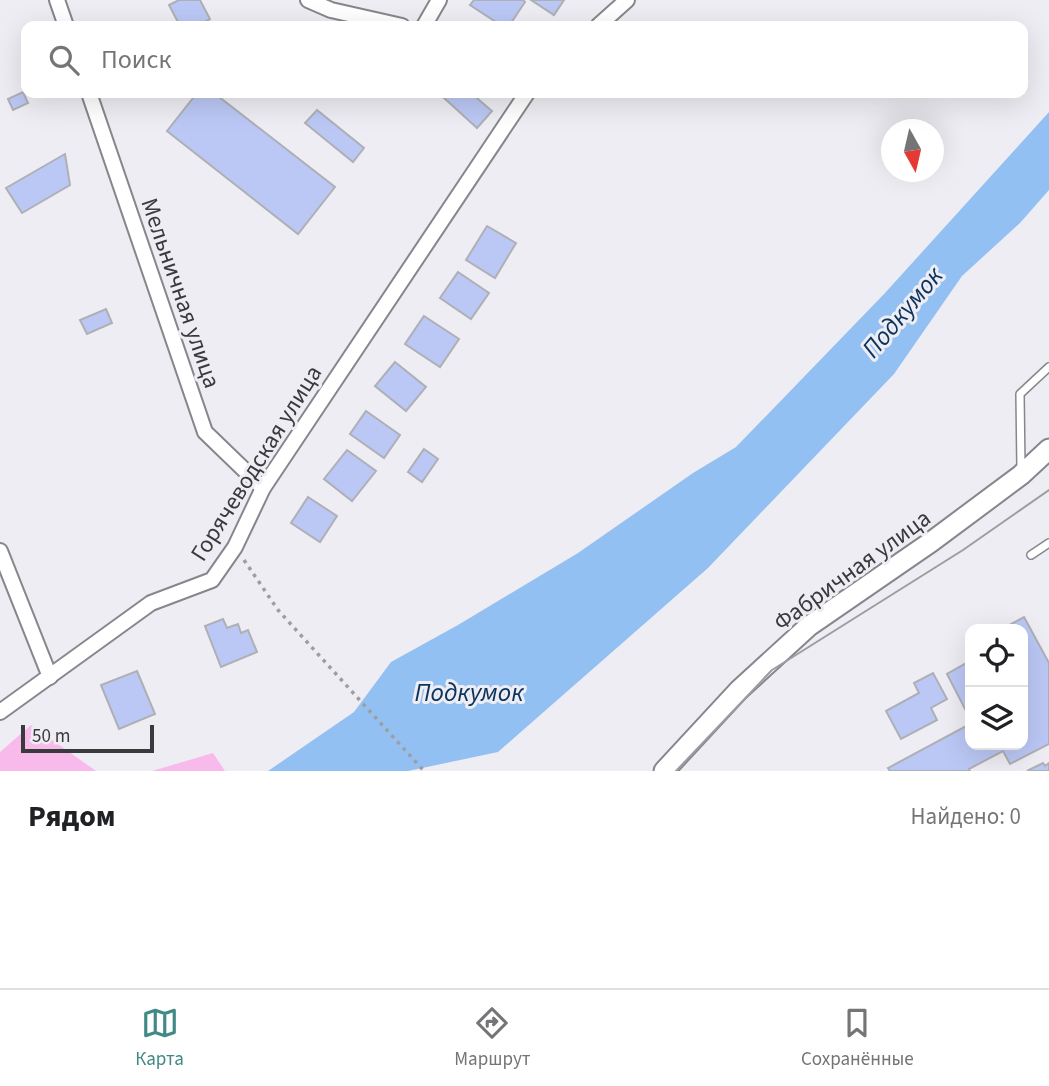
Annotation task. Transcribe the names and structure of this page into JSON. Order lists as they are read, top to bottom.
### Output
{
  "streets": {
    "main road": ["Фабричная улица"],
    "street": ["Мельничная улица", "Горячеводская улица"]
  },
  "crossings": [
    ["Мельничная улица", "Горячеводская улица"]
  ],
  "water": ["Подкумок"],
  "scale_bar": "50 m",
  "north": "bottom",
  "page": {
    "search": "Поиск",
    "scale": "50 m",
    "heading": ["Рядом", "Найдено: 0"],
    "nav": ["Карта", "Маршрут", "Сохранённые"]
  }
}
